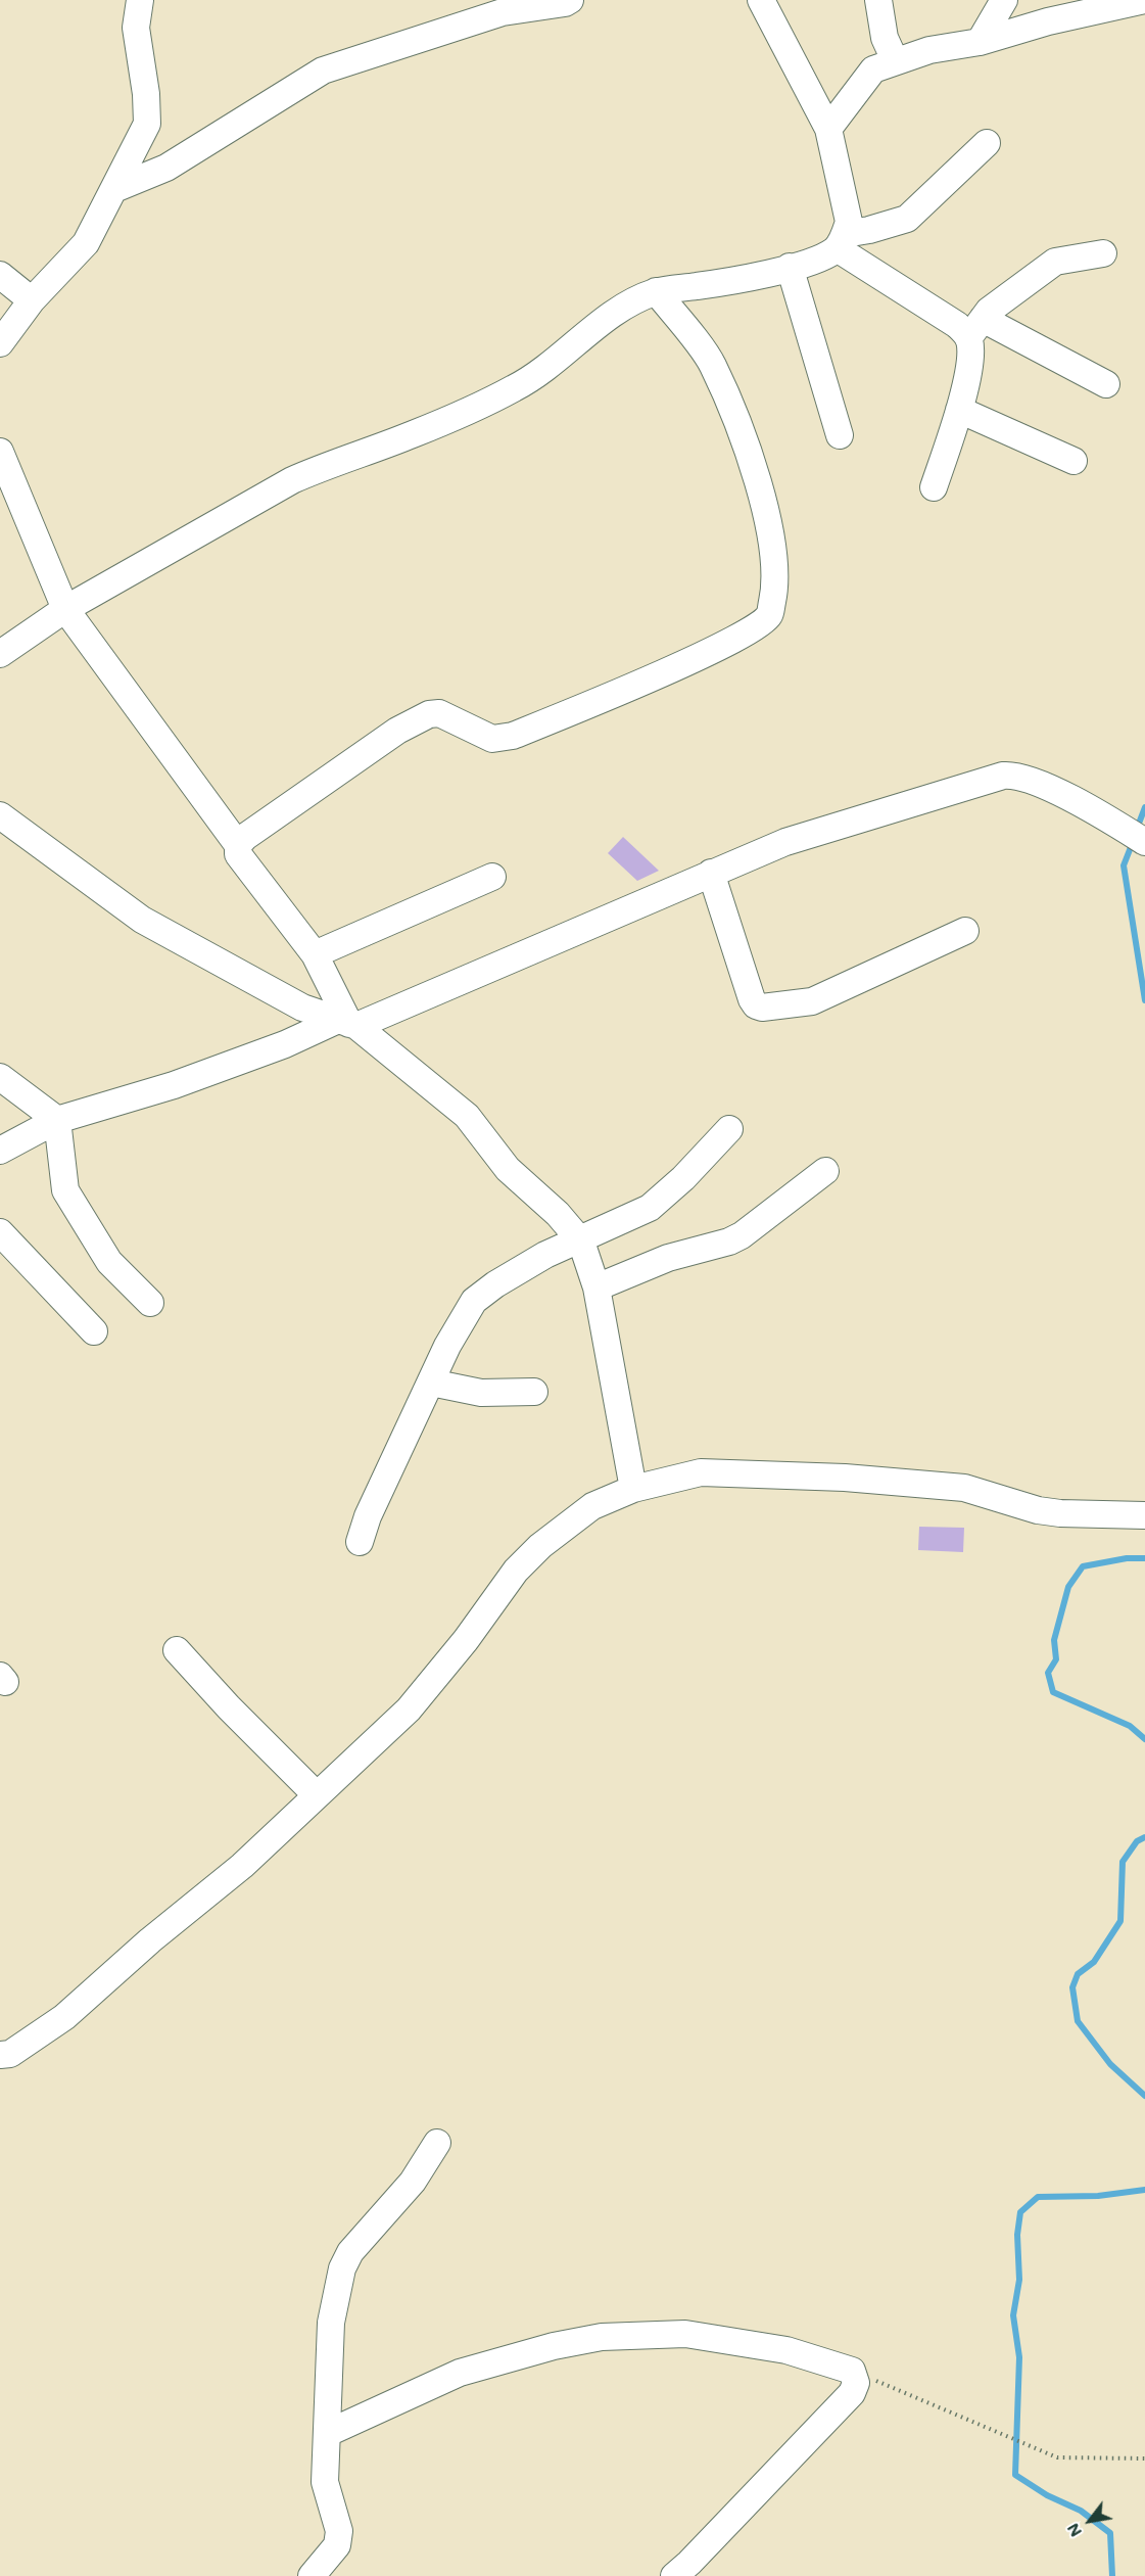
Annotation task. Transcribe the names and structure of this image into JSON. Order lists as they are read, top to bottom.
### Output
{
  "north": "bottom left"
}
